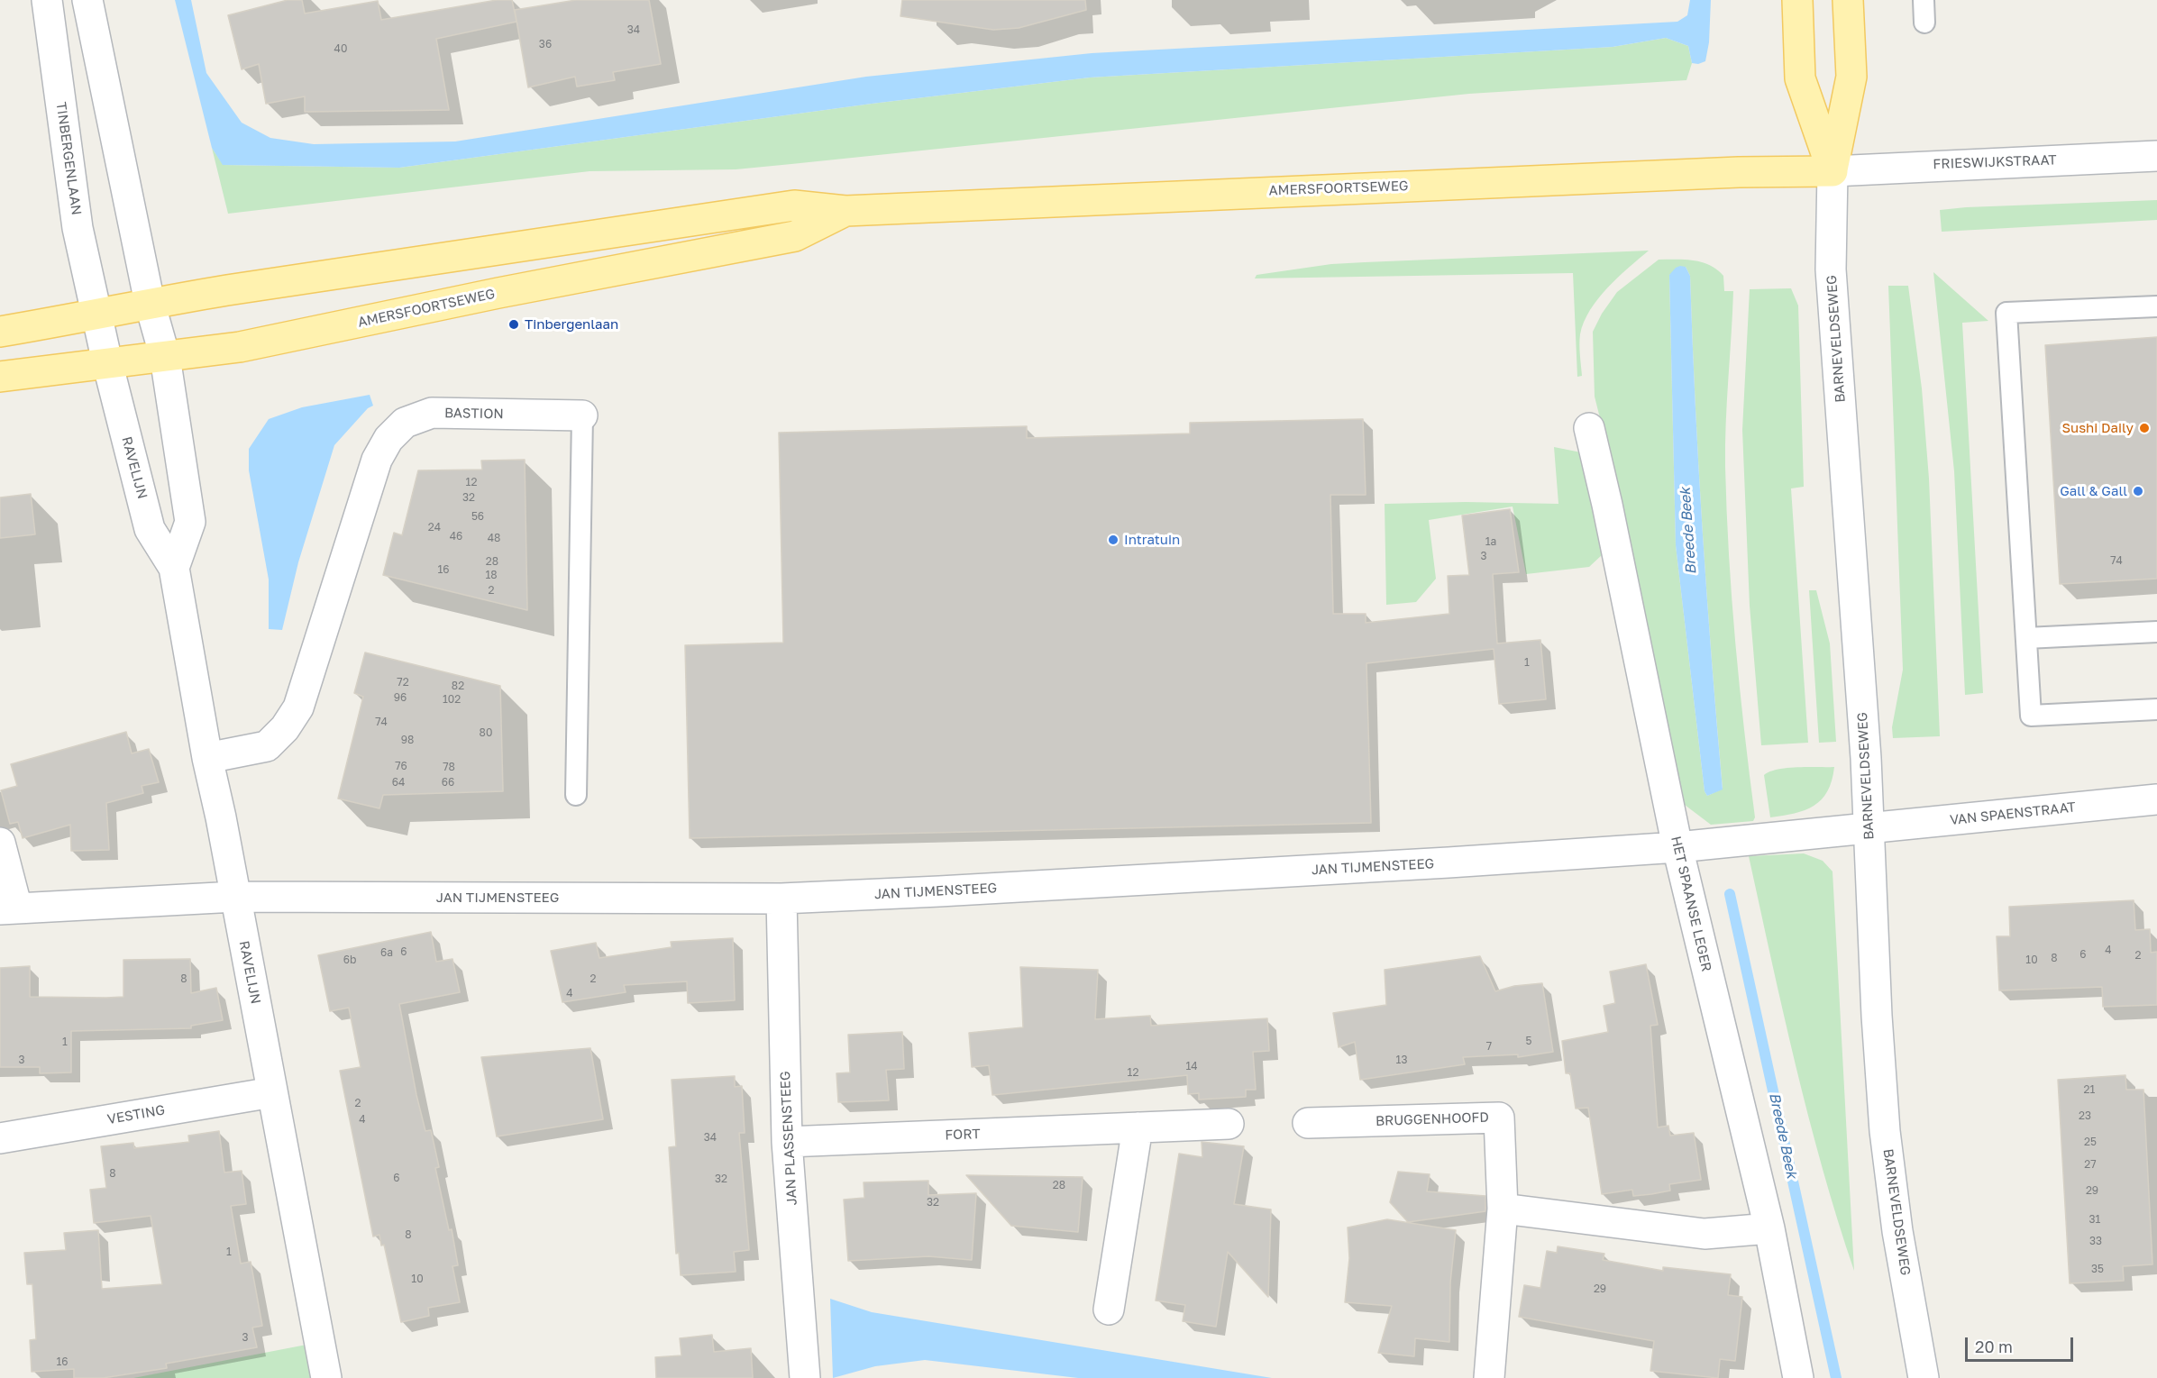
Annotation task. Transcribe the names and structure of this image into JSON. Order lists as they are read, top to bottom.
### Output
{
  "streets": {
    "main road": ["AMERSFOORTSEWEG"],
    "street": [
      "TINBERGENLAAN",
      "FRIESWIJKSTRAAT",
      "BARNEVELDSEWEG",
      "BASTION",
      "RAVELIJN",
      "VAN SPAENSTRAAT",
      "JAN TIJMENSTEEG",
      "HET SPAANSE LEGER",
      "VESTING",
      "BRUGGENHOOFD",
      "FORT",
      "JAN PLASSENSTEEG"
    ]
  },
  "crossings": [
    ["TINBERGENLAAN", "AMERSFOORTSEWEG"],
    ["TINBERGENLAAN", "RAVELIJN"],
    ["FRIESWIJKSTRAAT", "AMERSFOORTSEWEG"],
    ["FRIESWIJKSTRAAT", "BARNEVELDSEWEG"],
    ["AMERSFOORTSEWEG", "BARNEVELDSEWEG"],
    ["AMERSFOORTSEWEG", "RAVELIJN"],
    ["BARNEVELDSEWEG", "VAN SPAENSTRAAT"],
    ["BARNEVELDSEWEG", "JAN TIJMENSTEEG"],
    ["BASTION", "RAVELIJN"],
    ["RAVELIJN", "JAN TIJMENSTEEG"],
    ["RAVELIJN", "VESTING"],
    ["VAN SPAENSTRAAT", "JAN TIJMENSTEEG"],
    ["JAN TIJMENSTEEG", "HET SPAANSE LEGER"],
    ["JAN TIJMENSTEEG", "JAN PLASSENSTEEG"],
    ["FORT", "JAN PLASSENSTEEG"]
  ],
  "water": ["Breede Beek"],
  "places": [
    "Tinbergenlaan",
    "Sushi Daily",
    "Gall & Gall",
    "Intratuin"
  ],
  "house_numbers": [
    "34",
    "36",
    "40",
    "12",
    "32",
    "56",
    "24",
    "46",
    "48",
    "1a",
    "3",
    "74",
    "28",
    "16",
    "18",
    "2",
    "1",
    "72",
    "82",
    "96",
    "102",
    "74",
    "80",
    "98",
    "76",
    "78",
    "64",
    "66",
    "4",
    "6",
    "6a",
    "6",
    "2",
    "8",
    "6b",
    "10",
    "8",
    "2",
    "4",
    "5",
    "1",
    "7",
    "3",
    "13",
    "14",
    "12",
    "21",
    "2",
    "23",
    "4",
    "34",
    "25",
    "27",
    "8",
    "6",
    "32",
    "28",
    "29",
    "32",
    "31",
    "8",
    "33",
    "1",
    "35",
    "10",
    "29",
    "3",
    "16"
  ],
  "scale_bar": "20 m"
}
